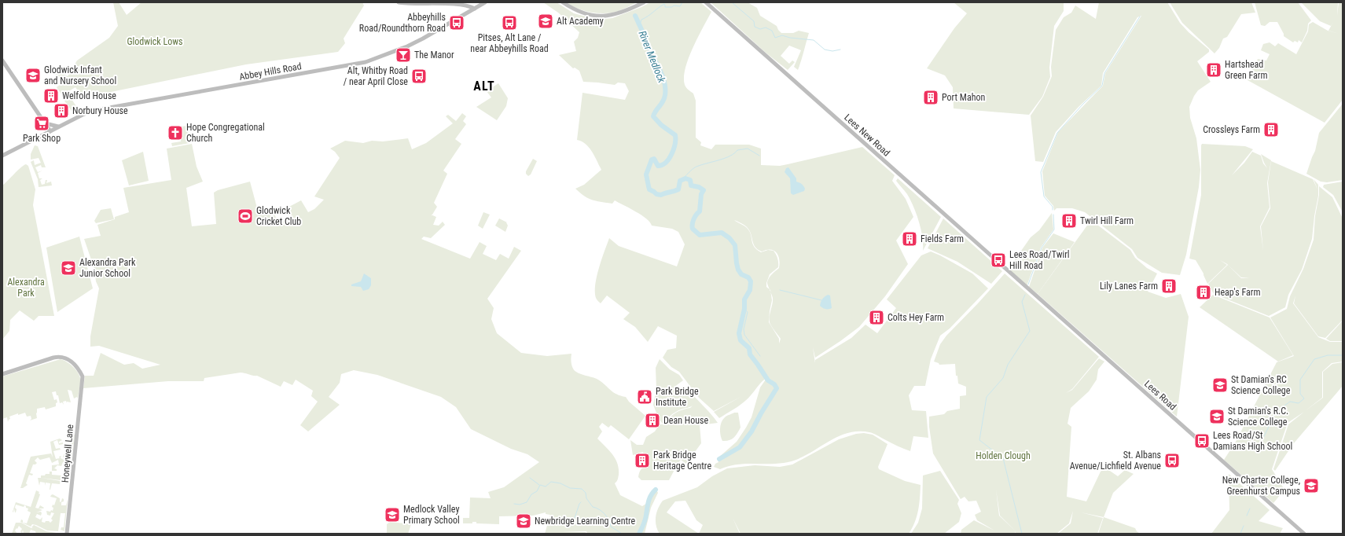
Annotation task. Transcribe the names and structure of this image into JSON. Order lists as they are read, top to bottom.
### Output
{
  "streets": {
    "main road": [
      "Abbey Hills Road",
      "Lees New Road",
      "Lees Road",
      "Honeywell Lane"
    ]
  },
  "crossings": [
    ["Lees New Road", "Lees Road"]
  ],
  "districts": ["ALT"],
  "water": ["River Medlock"],
  "parks": ["Glodwick Lows", "Alexandra Park", "Holden Clough"],
  "places": {
    "school or university": [
      "Alt Academy",
      "Glodwick Infant and Nursery School",
      "Alexandra Park Junior School",
      "St Damian's RC Science College",
      "St Damian's R.C. Science College",
      "New Charter College, Greenhurst Campus",
      "Medlock Valley Primary School",
      "Newbridge Learning Centre"
    ],
    "bus stop": [
      "Abbeyhills Road/Roundthorn Road",
      "Pitses, Alt Lane / near Abbeyhills Road",
      "Alt, Whitby Road / near April Close",
      "Lees Road/Twirl Hill Road",
      "Lees Road/St Damians High School",
      "St. Albans Avenue/Lichfield Avenue"
    ],
    "bar": ["The Manor"],
    "building": [
      "Hartshead Green Farm",
      "Welfold House",
      "Port Mahon",
      "Norbury House",
      "Crossleys Farm",
      "Twirl Hill Farm",
      "Fields Farm",
      "Lily Lanes Farm",
      "Heap's Farm",
      "Colts Hey Farm",
      "Dean House",
      "Park Bridge Heritage Centre"
    ],
    "supermarket": ["Park Shop"],
    "church": ["Hope Congregational Church"],
    "sports": ["Glodwick Cricket Club"],
    "public building": ["Park Bridge Institute"]
  }
}
